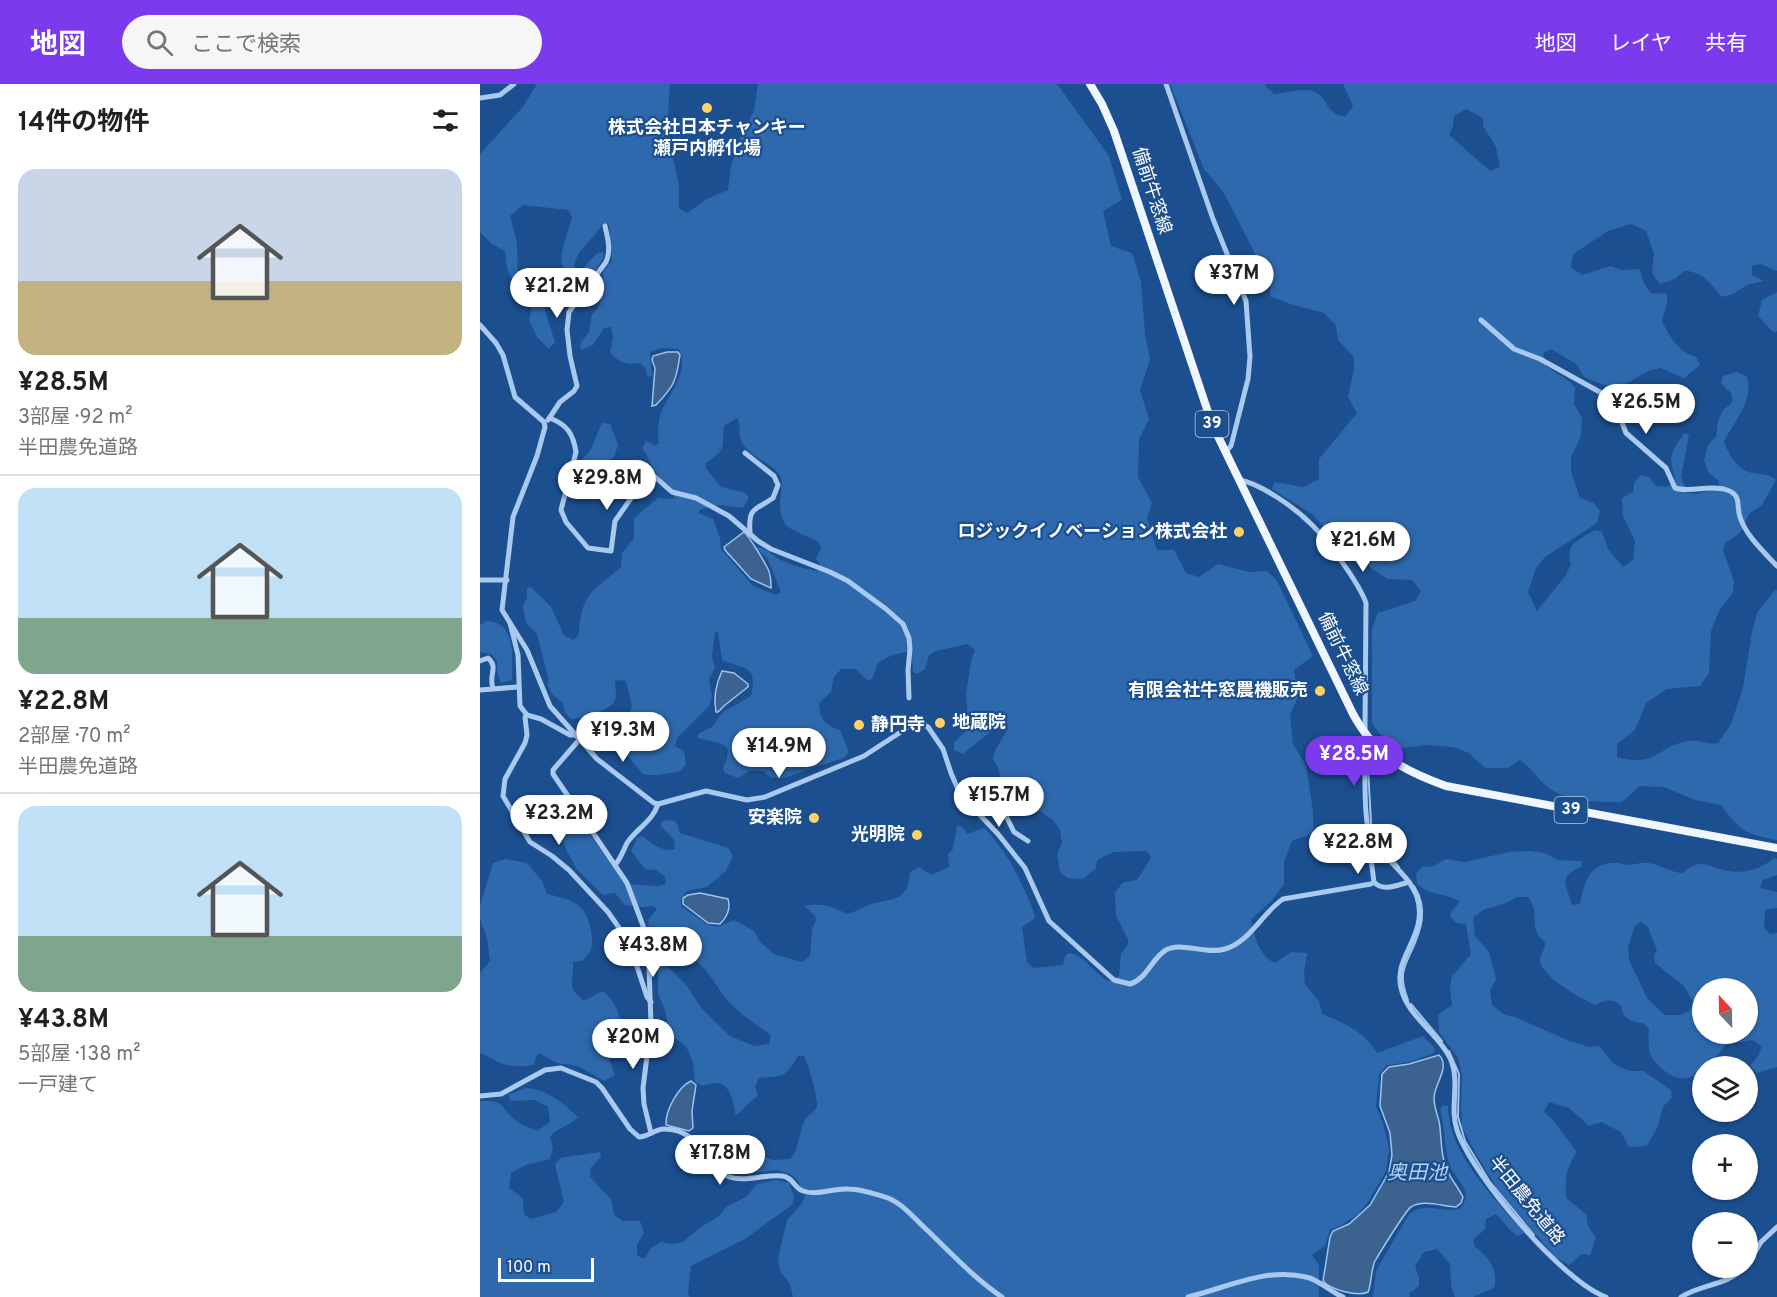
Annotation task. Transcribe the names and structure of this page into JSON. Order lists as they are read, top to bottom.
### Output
{
  "streets": {
    "main road": ["備前牛窓線", "39"],
    "street": ["半田農免道路"]
  },
  "water": ["奥田池"],
  "places": [
    "株式会社日本チャンキー 瀬戸内孵化場",
    "ロジックイノベーション株式会社",
    "有限会社牛窓農機販売",
    "地蔵院",
    "静円寺",
    "安楽院",
    "光明院"
  ],
  "scale_bar": "100 m",
  "north": "top",
  "page": {
    "header": "地図",
    "search": "ここで検索",
    "nav": ["地図", "レイヤ", "共有"],
    "heading": "14件の物件",
    "list": [
      {
        "name": "¥28.5M",
        "note": "3部屋 · 92 m² · 半田農免道路"
      },
      {
        "name": "¥22.8M",
        "note": "2部屋 · 70 m² · 半田農免道路"
      },
      {
        "name": "¥43.8M",
        "note": "5部屋 · 138 m² · 一戸建て"
      }
    ],
    "price": [
      "¥37M",
      "¥21.2M",
      "¥26.5M",
      "¥29.8M",
      "¥21.6M",
      "¥19.3M",
      "¥14.9M",
      "¥28.5M",
      "¥15.7M",
      "¥23.2M",
      "¥22.8M",
      "¥43.8M",
      "¥20M",
      "¥17.8M"
    ],
    "map_buttons": ["+", "−"],
    "scale": "100 m"
  }
}
